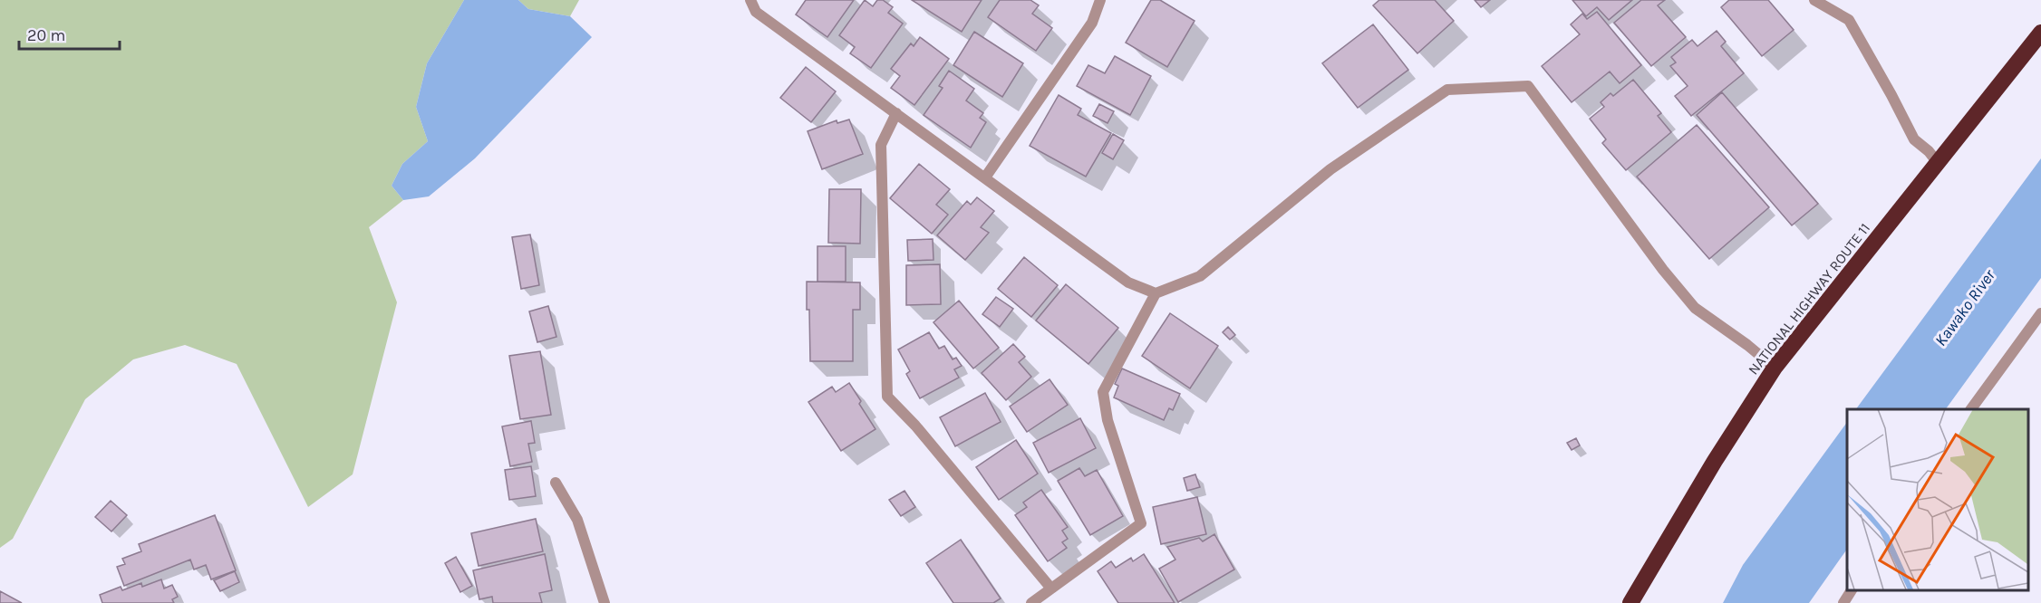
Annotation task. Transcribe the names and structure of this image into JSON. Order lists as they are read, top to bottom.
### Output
{
  "streets": {
    "highway": ["NATIONAL HIGHWAY ROUTE 11"]
  },
  "water": ["Kawako River"],
  "scale_bar": "20 m"
}
